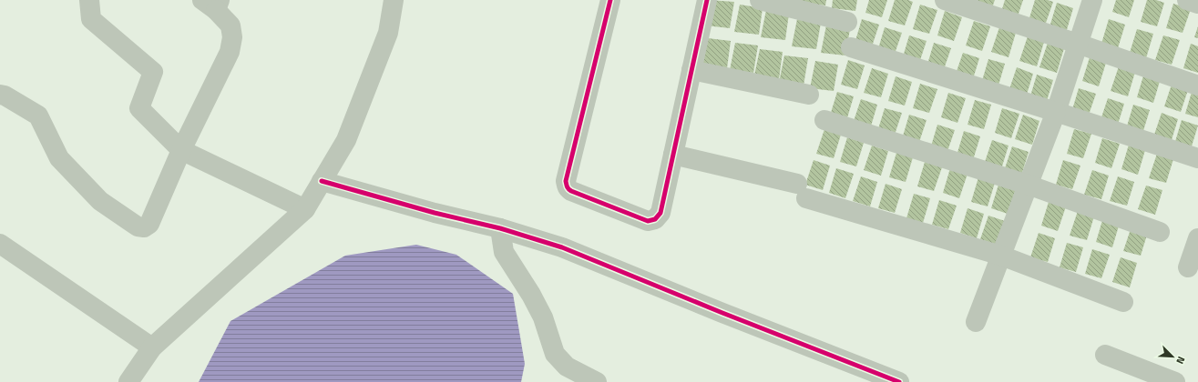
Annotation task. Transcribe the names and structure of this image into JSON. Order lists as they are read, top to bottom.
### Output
{
  "north": "bottom right"
}
